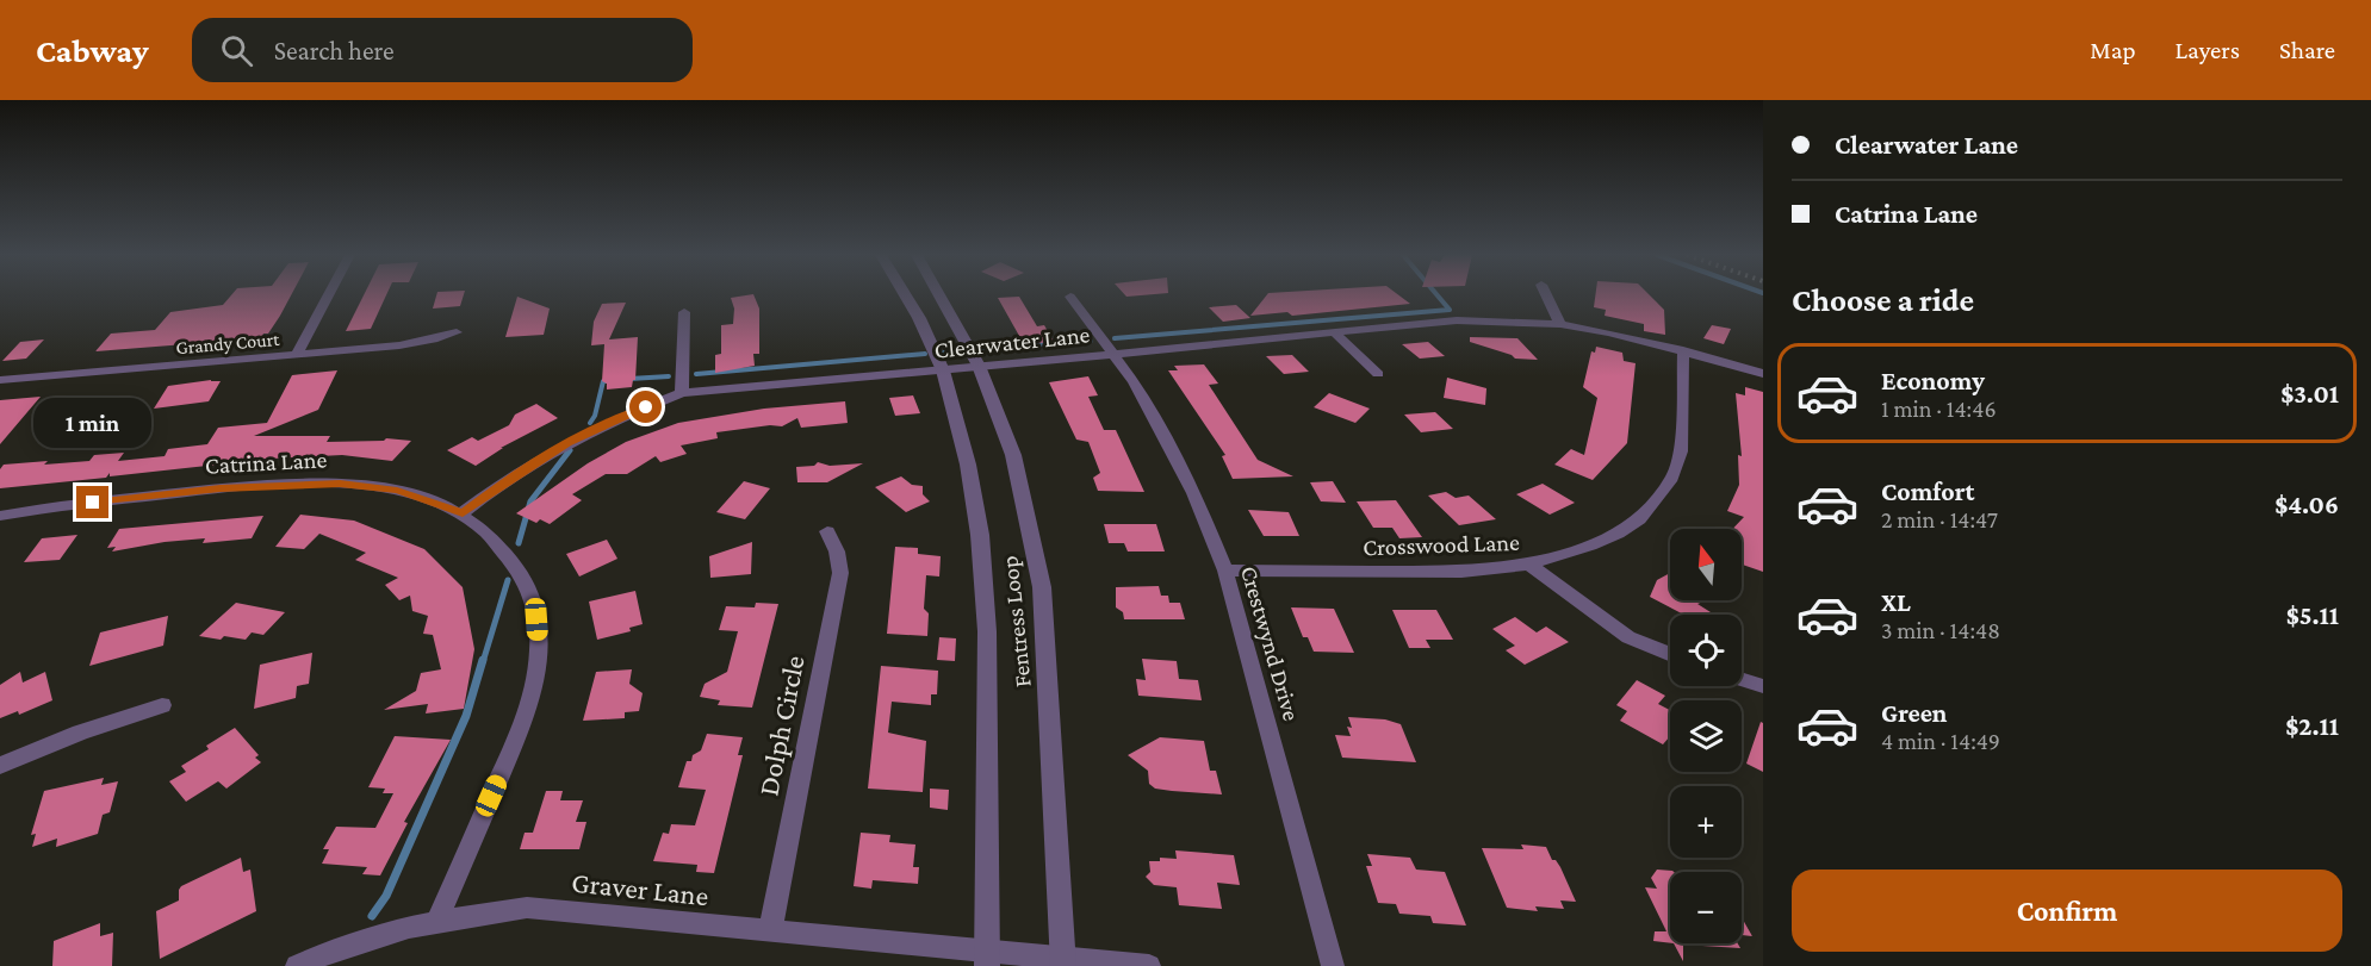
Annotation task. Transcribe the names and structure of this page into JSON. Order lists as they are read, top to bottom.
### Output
{
  "streets": {
    "street": [
      "Clearwater Lane",
      "Grandy Court",
      "Catrina Lane",
      "Crosswood Lane",
      "Fentress Loop",
      "Crestwynd Drive",
      "Dolph Circle",
      "Graver Lane"
    ]
  },
  "crossings": [
    ["Clearwater Lane", "Catrina Lane"],
    ["Clearwater Lane", "Crosswood Lane"],
    ["Clearwater Lane", "Fentress Loop"],
    ["Clearwater Lane", "Crestwynd Drive"],
    ["Catrina Lane", "Graver Lane"],
    ["Crosswood Lane", "Crestwynd Drive"],
    ["Fentress Loop", "Graver Lane"],
    ["Dolph Circle", "Graver Lane"]
  ],
  "north": "top",
  "page": {
    "header": "Cabway",
    "search": "Search here",
    "nav": ["Map", "Layers", "Share"],
    "banner": ["Clearwater Lane", "Catrina Lane"],
    "heading": "Choose a ride",
    "list": [
      {
        "name": "Economy",
        "note": "1 min · 14:46",
        "value": "$3.01"
      },
      {
        "name": "Comfort",
        "note": "2 min · 14:47",
        "value": "$4.06"
      },
      {
        "name": "XL",
        "note": "3 min · 14:48",
        "value": "$5.11"
      },
      {
        "name": "Green",
        "note": "4 min · 14:49",
        "value": "$2.11"
      }
    ],
    "bubble": "1 min",
    "map_buttons": ["+", "−"],
    "buttons": "Confirm"
  }
}
